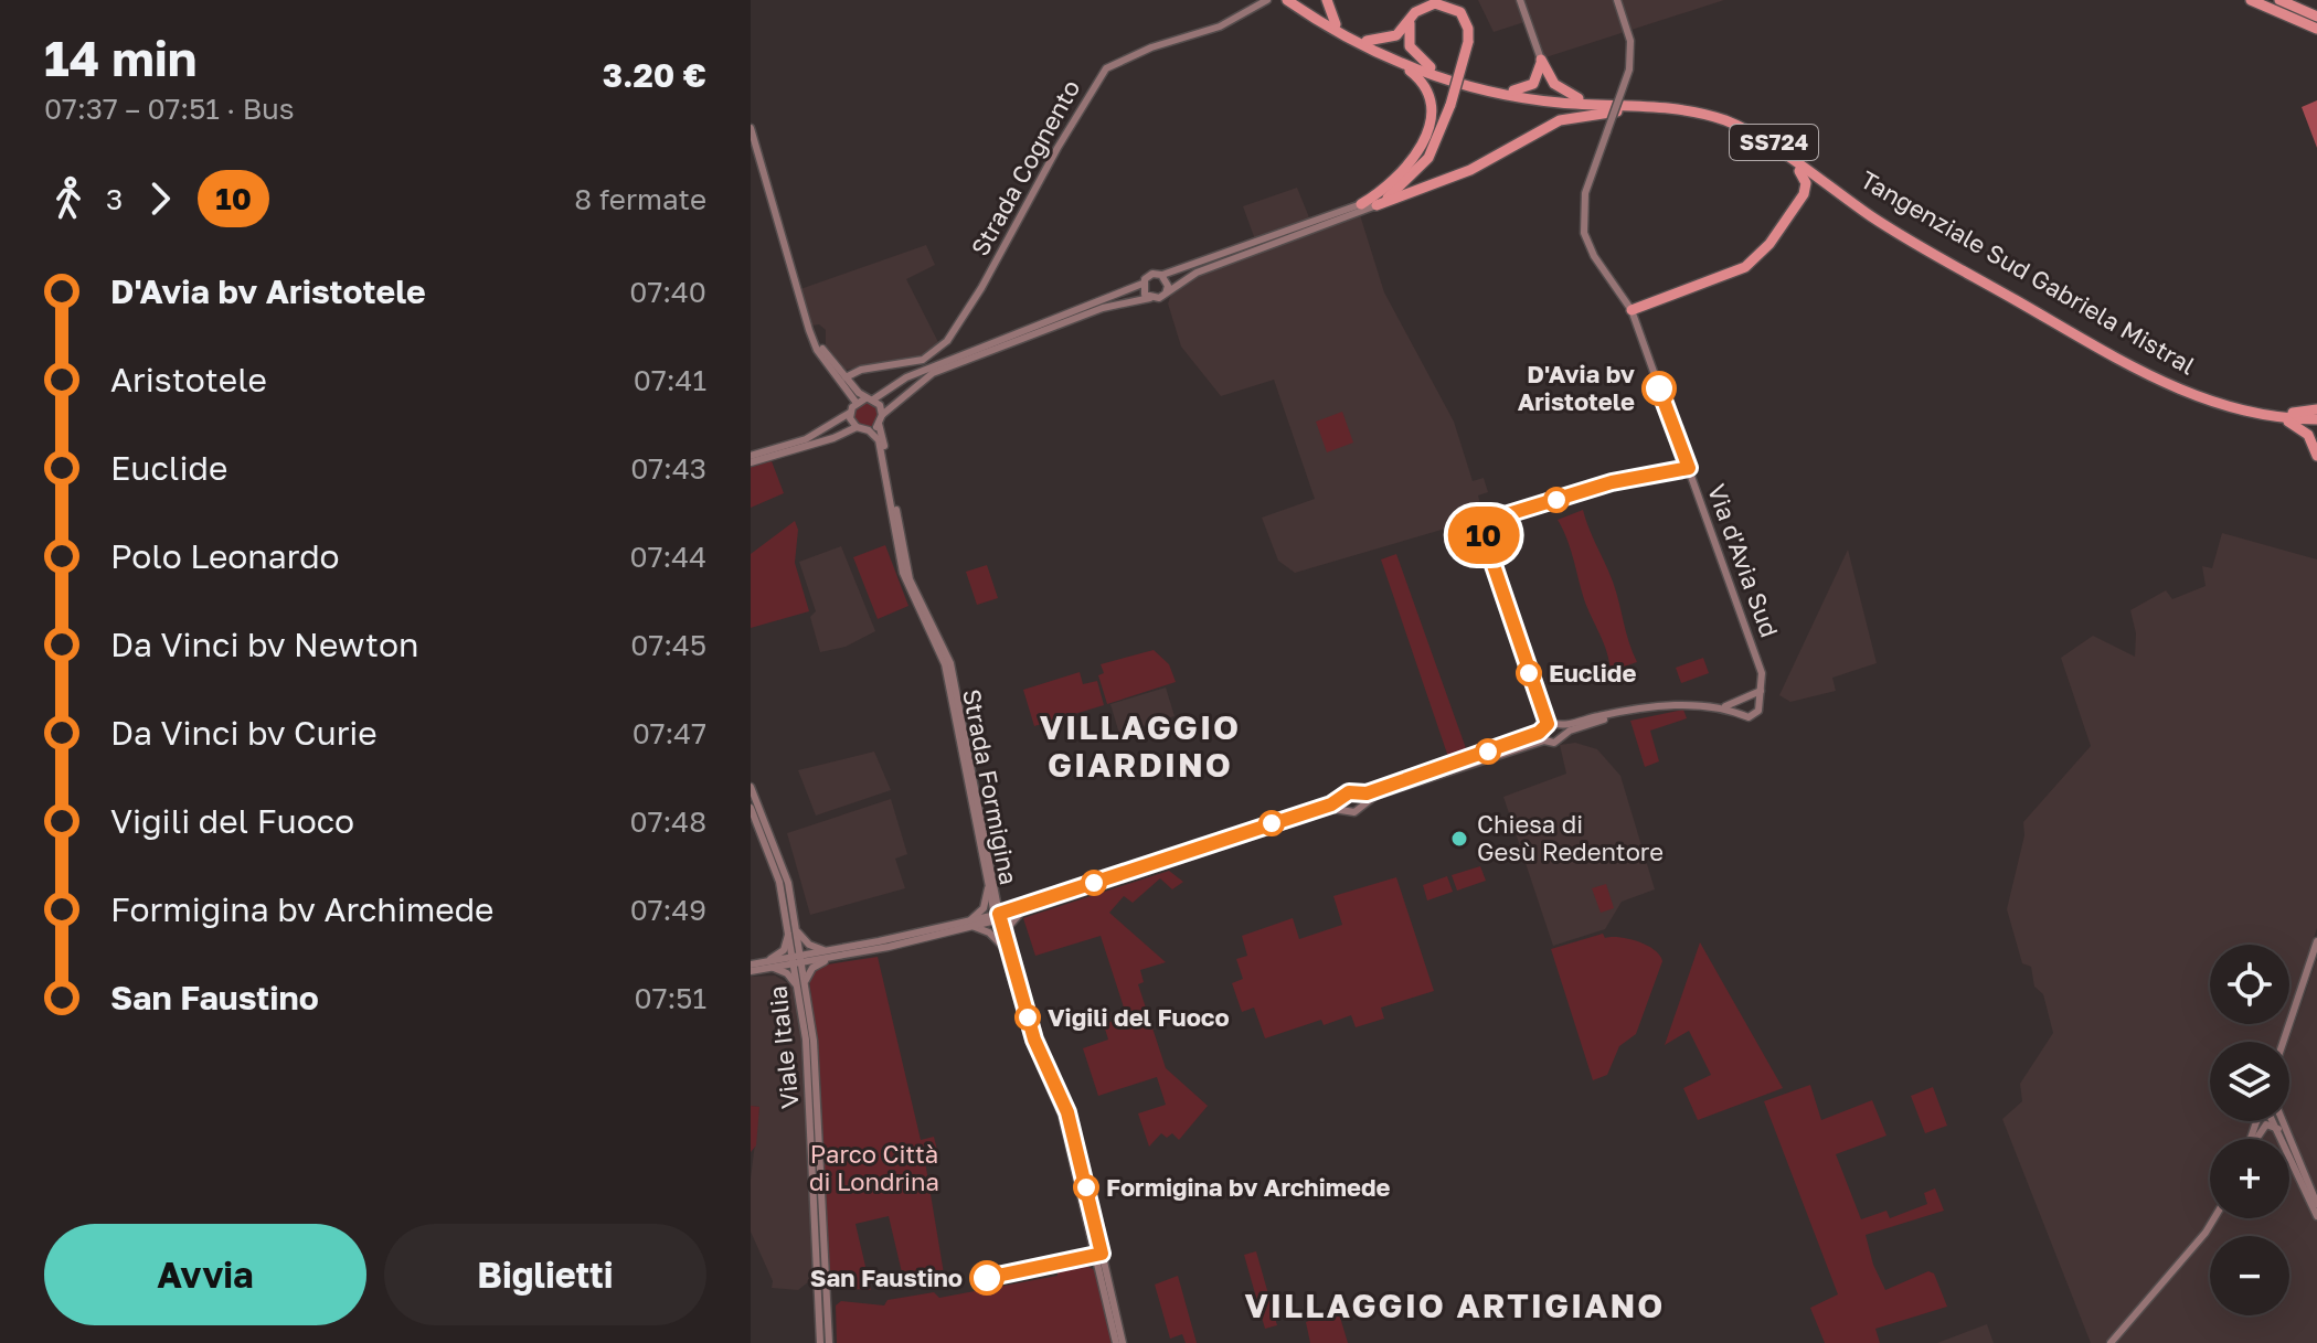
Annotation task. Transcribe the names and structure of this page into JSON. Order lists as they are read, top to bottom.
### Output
{
  "streets": {
    "highway": ["SS724", "Tangenziale Sud Gabriela Mistral"],
    "street": [
      "Strada Cognento",
      "Via d'Avia Sud",
      "Strada Formigina",
      "Viale Italia"
    ]
  },
  "crossings": [
    ["SS724", "Tangenziale Sud Gabriela Mistral"]
  ],
  "districts": ["VILLAGGIO GIARDINO", "VILLAGGIO ARTIGIANO"],
  "parks": ["Parco Città di Londrina"],
  "places": [
    "D'Avia bv Aristotele",
    "Euclide",
    "Chiesa di Gesù Redentore",
    "Vigili del Fuoco",
    "Formigina bv Archimede",
    "San Faustino"
  ],
  "lines": ["bus line 10"],
  "page": {
    "heading": ["14 min", "07:37 – 07:51 · Bus", "3.20 €"],
    "on_map": "10",
    "legs": ["3", "10", "8 fermate"],
    "list": [
      {
        "name": "D'Avia bv Aristotele",
        "value": "07:40"
      },
      {
        "name": "Aristotele",
        "value": "07:41"
      },
      {
        "name": "Euclide",
        "value": "07:43"
      },
      {
        "name": "Polo Leonardo",
        "value": "07:44"
      },
      {
        "name": "Da Vinci bv Newton",
        "value": "07:45"
      },
      {
        "name": "Da Vinci bv Curie",
        "value": "07:47"
      },
      {
        "name": "Vigili del Fuoco",
        "value": "07:48"
      },
      {
        "name": "Formigina bv Archimede",
        "value": "07:49"
      },
      {
        "name": "San Faustino",
        "value": "07:51"
      }
    ],
    "map_buttons": ["+", "−"],
    "buttons": ["Avvia", "Biglietti"]
  }
}
